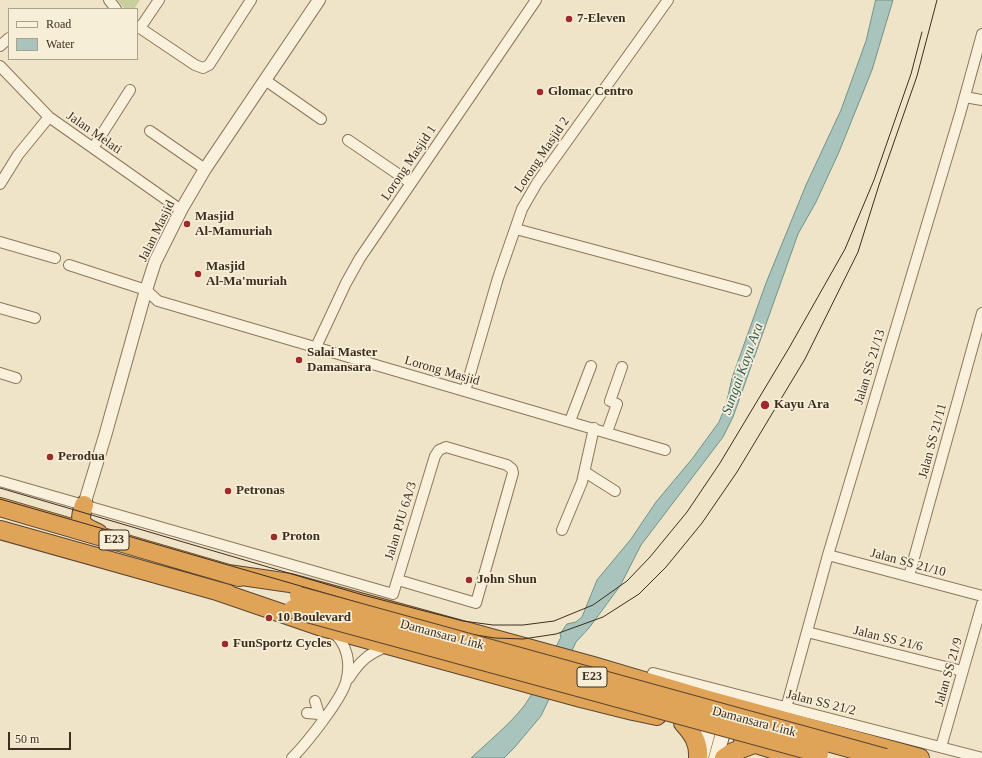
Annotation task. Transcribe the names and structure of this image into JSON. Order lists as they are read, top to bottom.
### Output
{
  "streets": {
    "highway": ["E23", "Damansara Link"],
    "street": [
      "Jalan Melati",
      "Lorong Masjid 2",
      "Lorong Masjid 1",
      "Jalan Masjid",
      "Jalan SS 21/13",
      "Lorong Masjid",
      "Jalan SS 21/11",
      "Jalan PJU 6A/3",
      "Jalan SS 21/10",
      "Jalan SS 21/6",
      "Jalan SS 21/9",
      "Jalan SS 21/2"
    ]
  },
  "crossings": [
    ["Jalan Melati", "Jalan Masjid"],
    ["Lorong Masjid 2", "Lorong Masjid"],
    ["Lorong Masjid 1", "Lorong Masjid"],
    ["Jalan Masjid", "Lorong Masjid"],
    ["Jalan Masjid", "Jalan PJU 6A/3"],
    ["Jalan SS 21/13", "Jalan SS 21/10"],
    ["Jalan SS 21/13", "Jalan SS 21/6"],
    ["Jalan SS 21/13", "Jalan SS 21/2"],
    ["Jalan SS 21/11", "Jalan SS 21/10"],
    ["Jalan SS 21/6", "Jalan SS 21/9"],
    ["Jalan SS 21/9", "Jalan SS 21/2"]
  ],
  "water": ["Sungai Kayu Ara"],
  "places": [
    "7-Eleven",
    "Glomac Centro",
    "Masjid Al-Mamuriah",
    "Masjid Al-Ma'muriah",
    "Salai Master Damansara",
    "Kayu Ara",
    "Perodua",
    "Petronas",
    "Proton",
    "John Shun",
    "10 Boulevard",
    "FunSportz Cycles"
  ],
  "legend": ["Road", "Water"],
  "scale_bar": "50 m"
}
